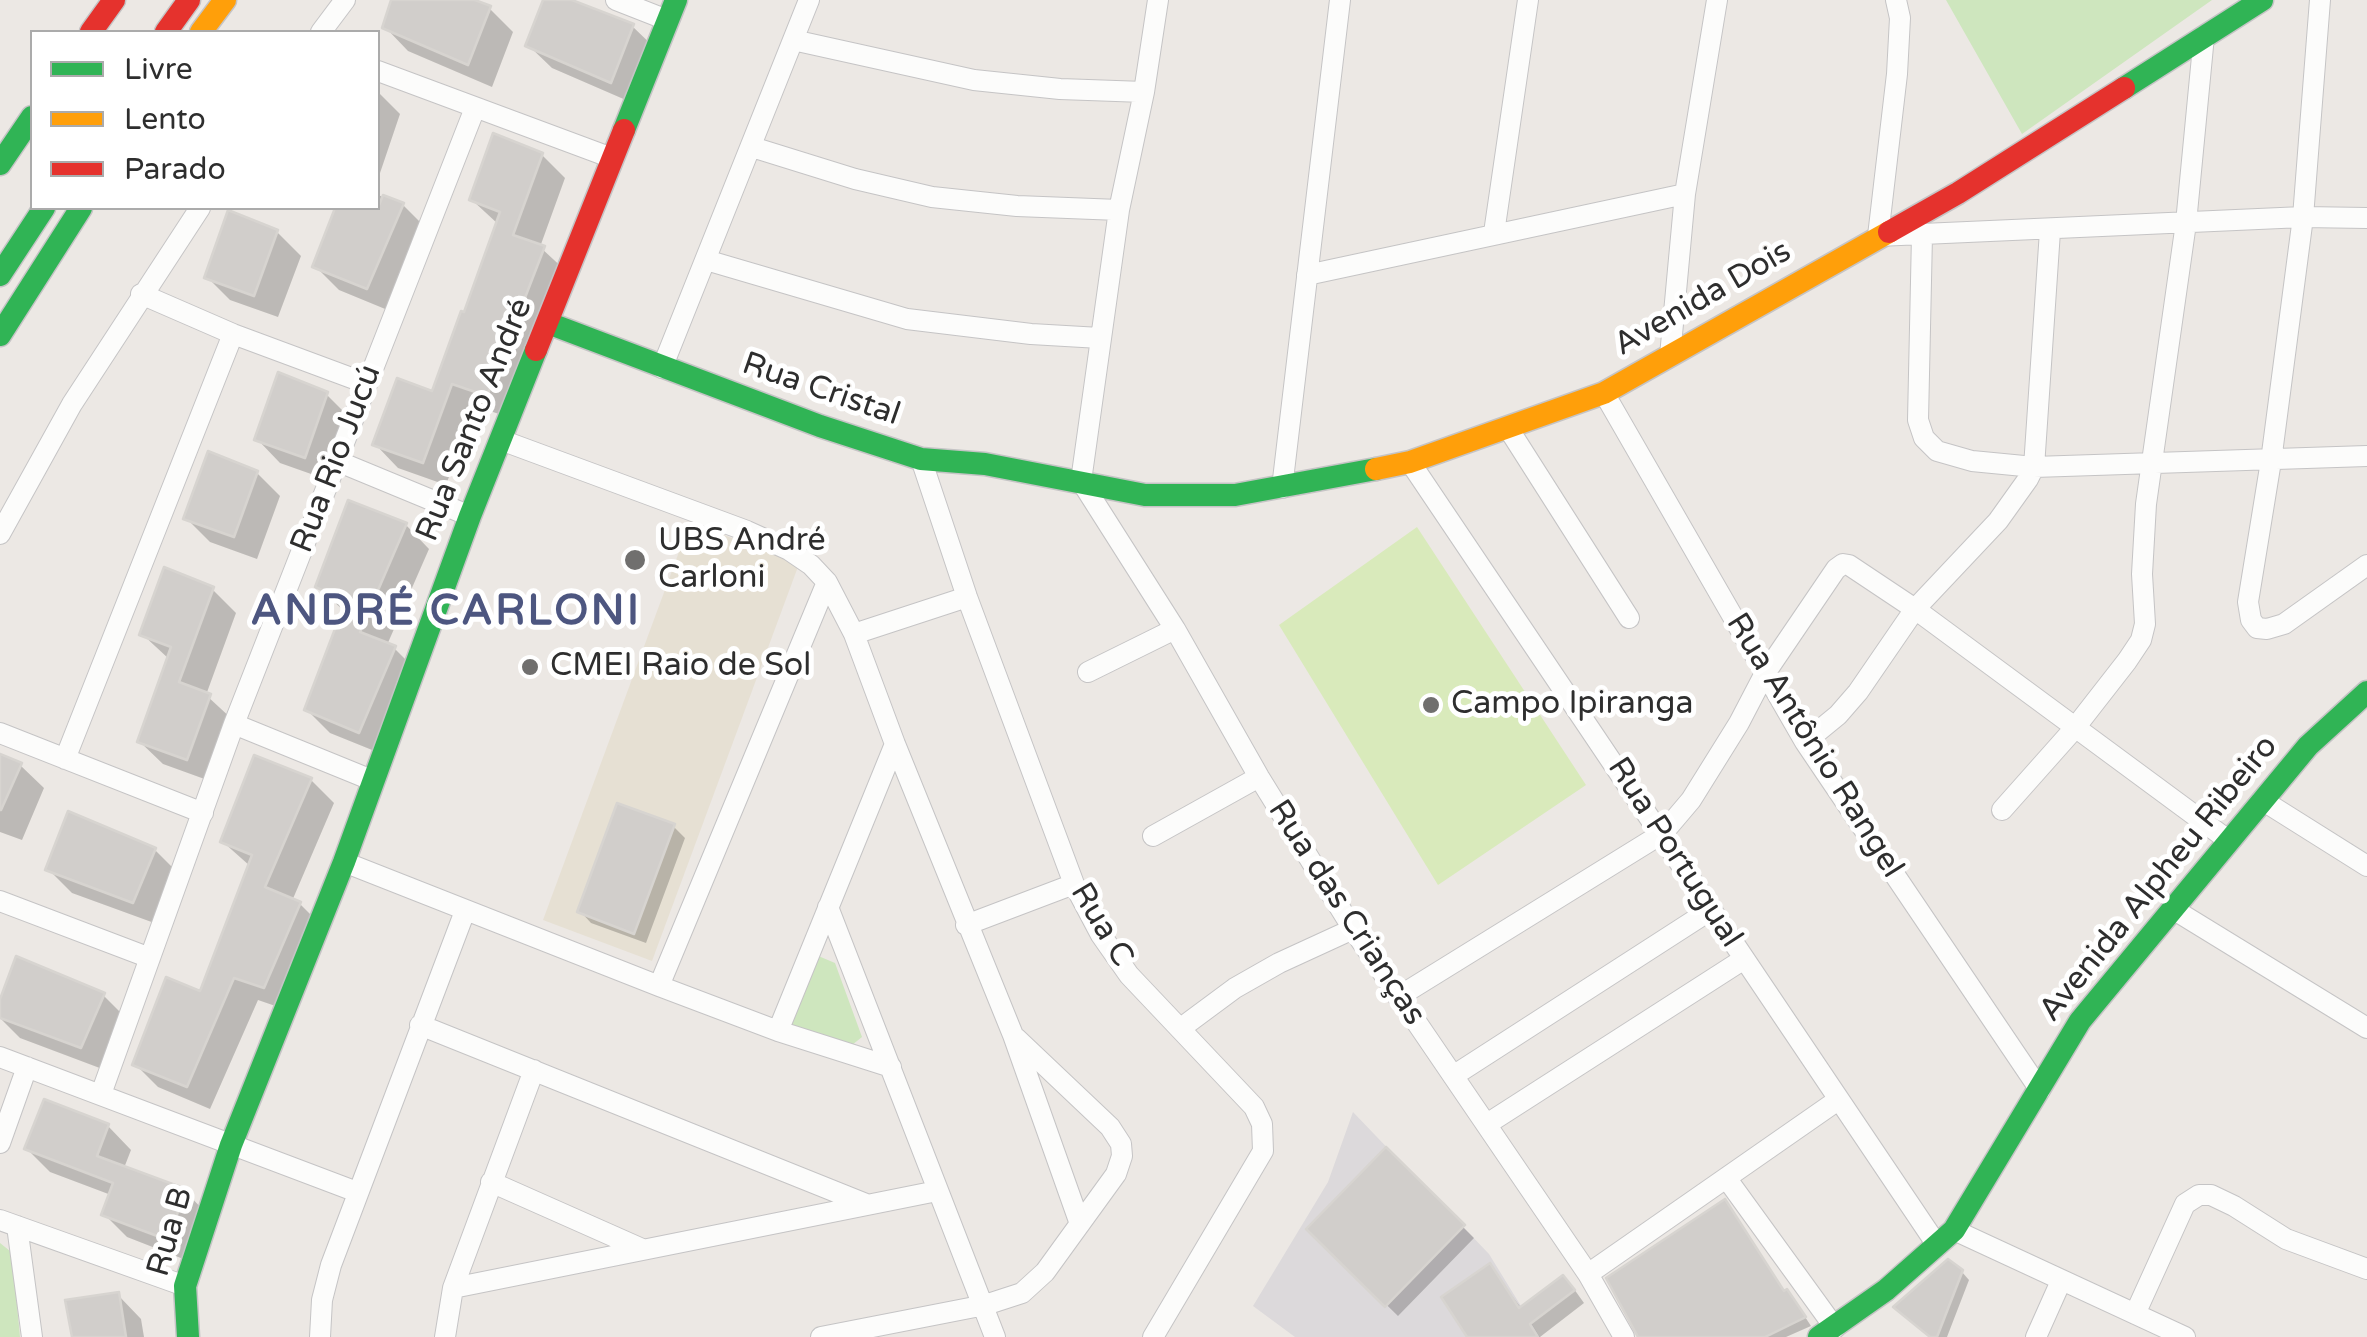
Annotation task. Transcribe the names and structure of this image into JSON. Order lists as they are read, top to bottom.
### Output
{
  "streets": {
    "street": [
      "Avenida Dois",
      "Rua Cristal",
      "Rua Santo André",
      "Rua Rio Jucú",
      "Rua Antônio Rangel",
      "Rua Portugual",
      "Avenida Alpheu Ribeiro",
      "Rua das Crianças",
      "Rua C",
      "Rua B"
    ]
  },
  "crossings": [
    ["Avenida Dois", "Rua Cristal"],
    ["Avenida Dois", "Rua Antônio Rangel"],
    ["Avenida Dois", "Rua Portugual"],
    ["Avenida Dois", "Rua das Crianças"],
    ["Rua Cristal", "Rua Santo André"],
    ["Rua Cristal", "Rua das Crianças"],
    ["Rua Cristal", "Rua C"],
    ["Rua Santo André", "Rua B"],
    ["Rua Antônio Rangel", "Avenida Alpheu Ribeiro"],
    ["Rua Portugual", "Avenida Alpheu Ribeiro"]
  ],
  "districts": ["ANDRÉ CARLONI"],
  "places": ["UBS André Carloni", "CMEI Raio de Sol", "Campo Ipiranga"],
  "legend": ["Livre", "Lento", "Parado"]
}
